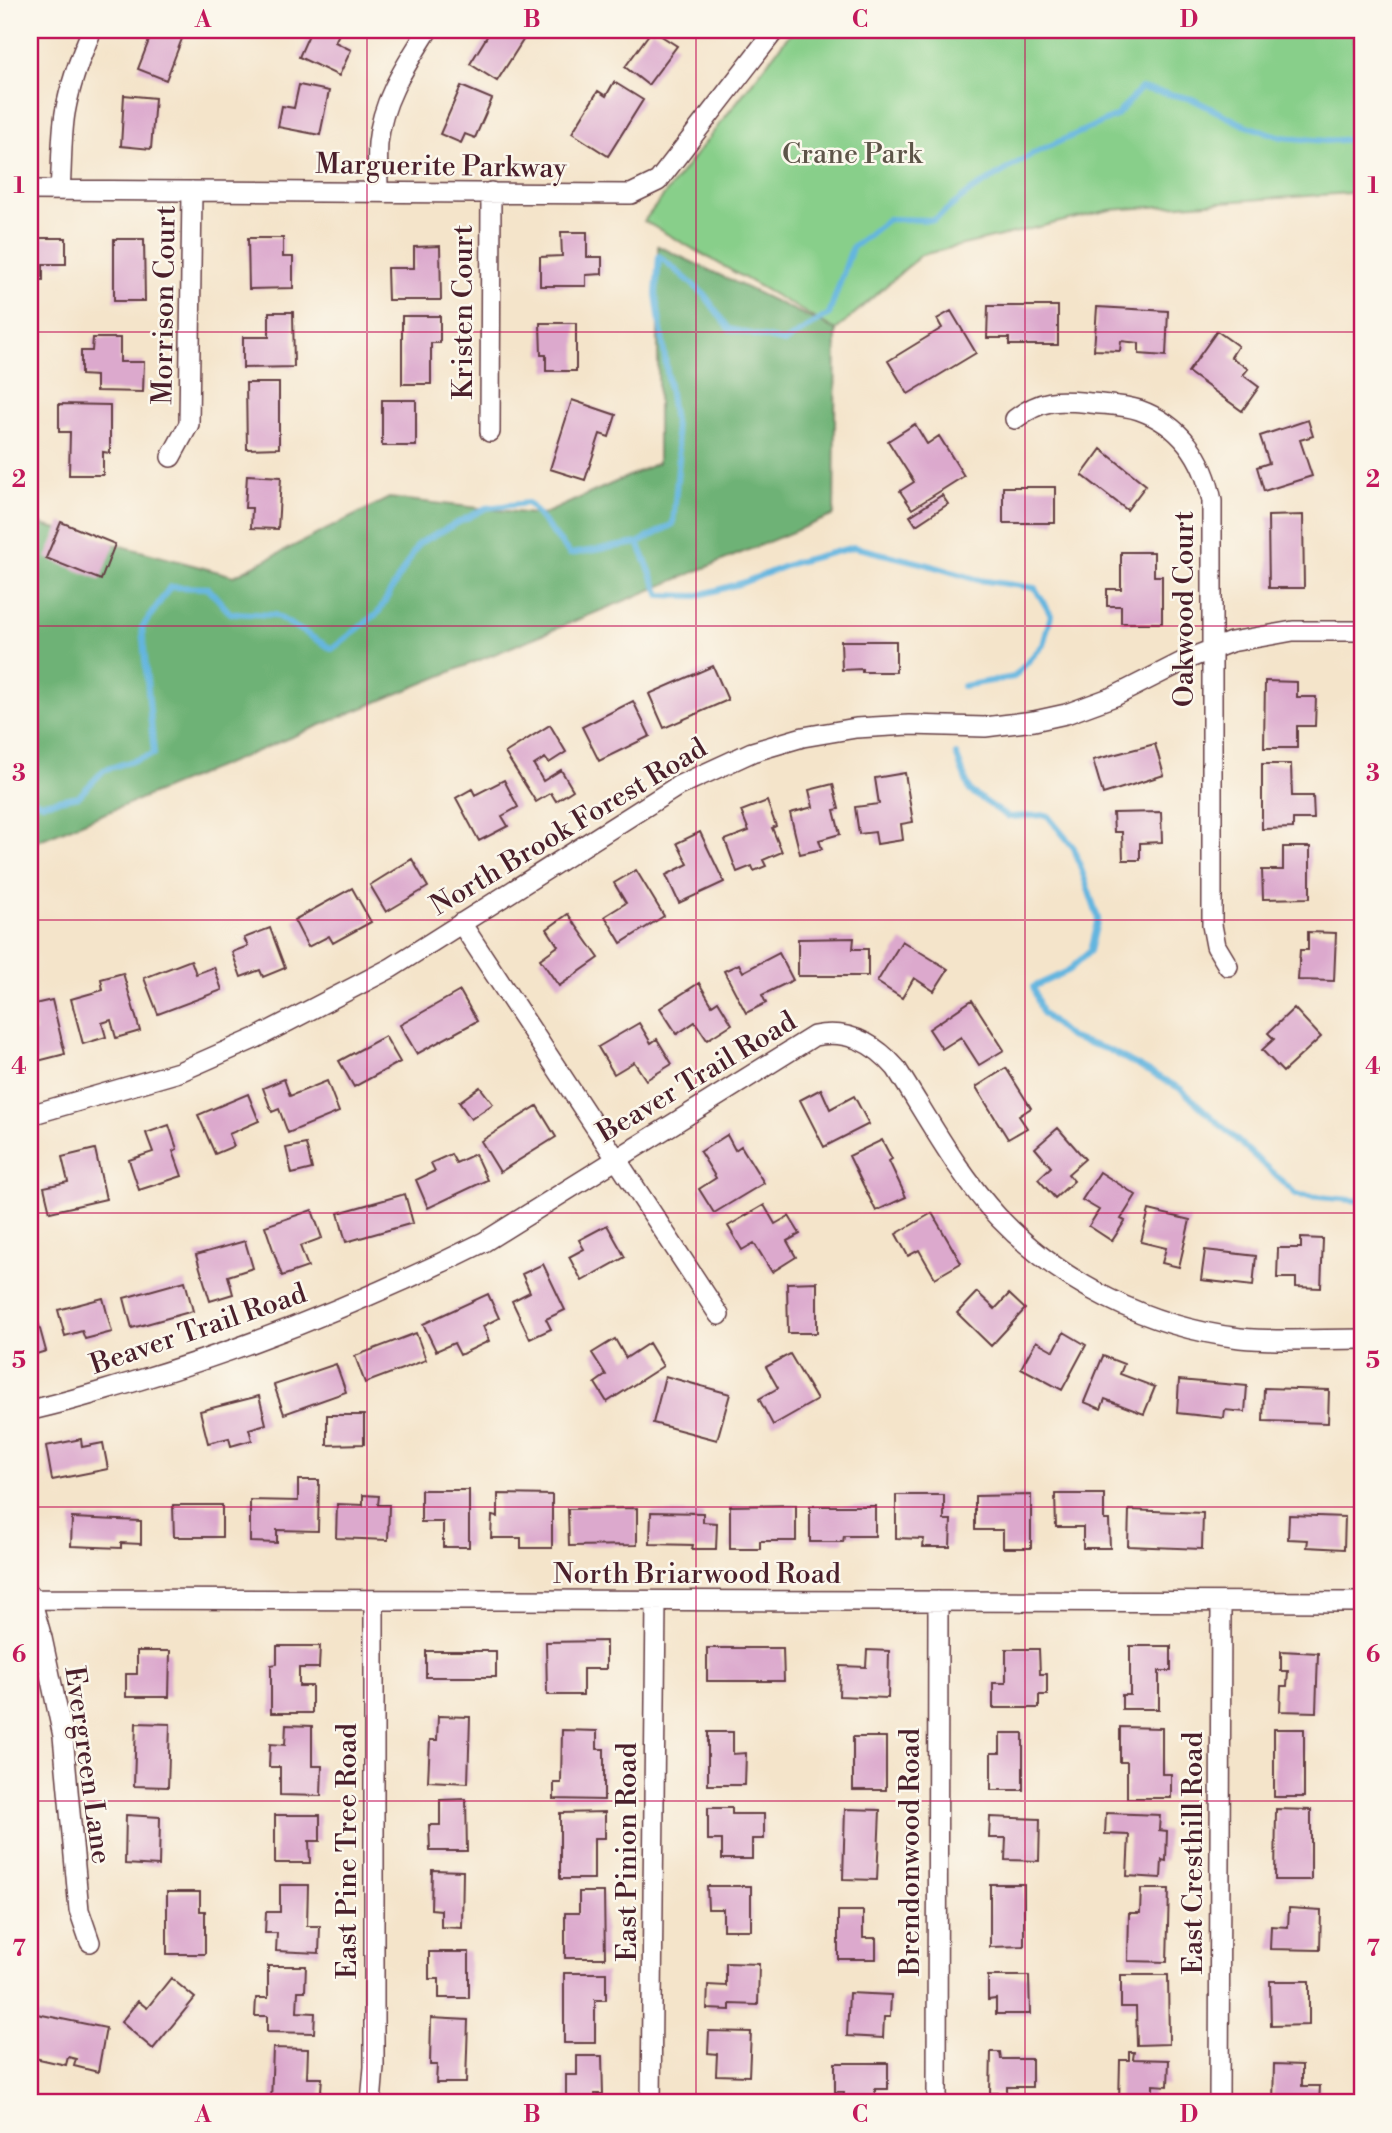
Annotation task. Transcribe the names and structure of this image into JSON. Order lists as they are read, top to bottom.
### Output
{
  "streets": {
    "street": [
      "Marguerite Parkway",
      "Morrison Court",
      "Kristen Court",
      "Oakwood Court",
      "North Brook Forest Road",
      "Beaver Trail Road",
      "North Briarwood Road",
      "Evergreen Lane",
      "East Pine Tree Road",
      "East Pinion Road",
      "Brendonwood Road",
      "East Cresthill Road"
    ]
  },
  "crossings": [
    ["Marguerite Parkway", "Morrison Court"],
    ["Marguerite Parkway", "Kristen Court"],
    ["Oakwood Court", "North Brook Forest Road"],
    ["North Briarwood Road", "Evergreen Lane"],
    ["North Briarwood Road", "East Pine Tree Road"],
    ["North Briarwood Road", "East Pinion Road"],
    ["North Briarwood Road", "Brendonwood Road"],
    ["North Briarwood Road", "East Cresthill Road"]
  ],
  "parks": ["Crane Park"],
  "grid": {
    "columns": [
      "A",
      "B",
      "C",
      "D"
    ],
    "rows": [
      "1",
      "2",
      "3",
      "4",
      "5",
      "6",
      "7"
    ]
  }
}
